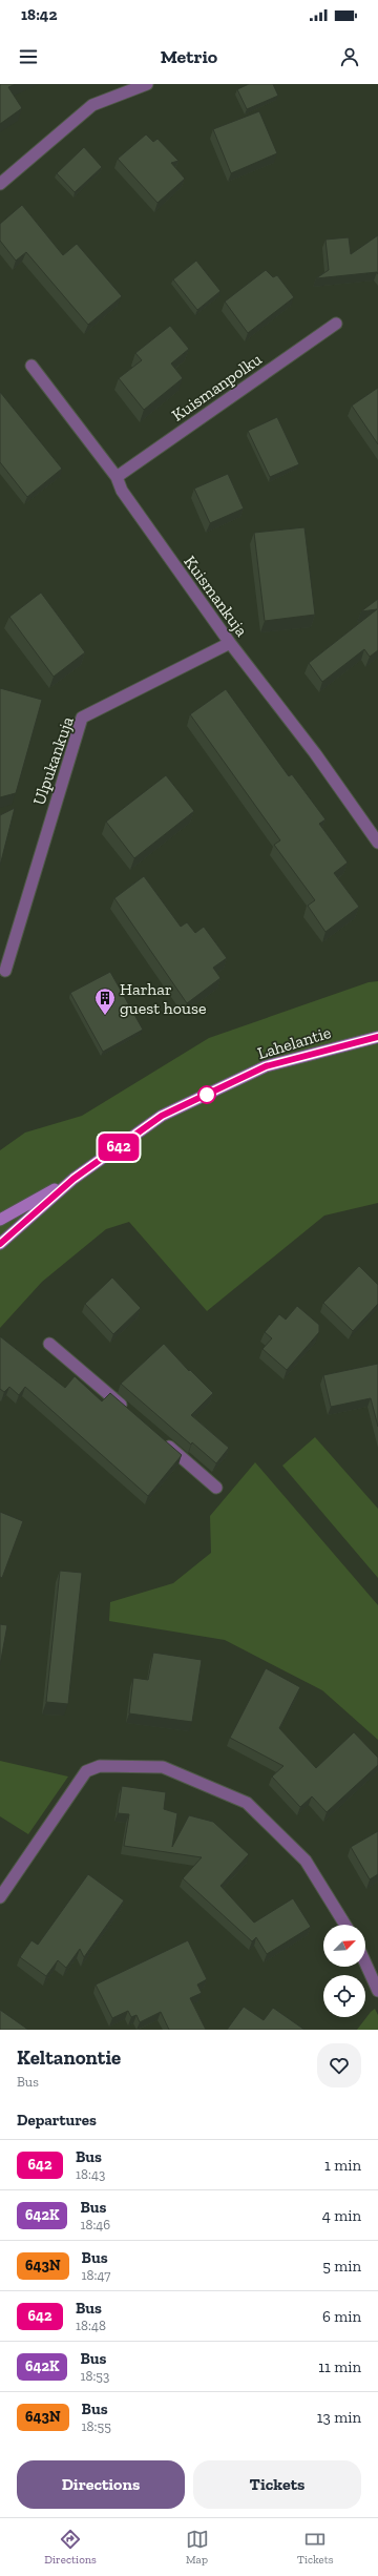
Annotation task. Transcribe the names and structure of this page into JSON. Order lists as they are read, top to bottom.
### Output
{
  "streets": {
    "main road": ["Lahelantie"],
    "street": ["Kuismanpolku", "Kuismankuja", "Ulpukankuja"]
  },
  "crossings": [
    ["Kuismanpolku", "Kuismankuja"],
    ["Kuismankuja", "Ulpukankuja"]
  ],
  "places": {
    "building": ["Harhar guest house"]
  },
  "lines": ["bus line 642"],
  "north": "top right",
  "page": {
    "status": "18:42",
    "header": "Metrio",
    "on_map": "642",
    "heading": [
      ["Keltanontie", "Bus"],
      "Departures"
    ],
    "list": [
      {
        "mark": "642",
        "name": "Bus",
        "note": "18:43",
        "value": "1 min"
      },
      {
        "mark": "642K",
        "name": "Bus",
        "note": "18:46",
        "value": "4 min"
      },
      {
        "mark": "643N",
        "name": "Bus",
        "note": "18:47",
        "value": "5 min"
      },
      {
        "mark": "642",
        "name": "Bus",
        "note": "18:48",
        "value": "6 min"
      },
      {
        "mark": "642K",
        "name": "Bus",
        "note": "18:53",
        "value": "11 min"
      },
      {
        "mark": "643N",
        "name": "Bus",
        "note": "18:55",
        "value": "13 min"
      }
    ],
    "buttons": ["Directions", "Tickets"],
    "tabs": ["Directions", "Map", "Tickets"]
  }
}
